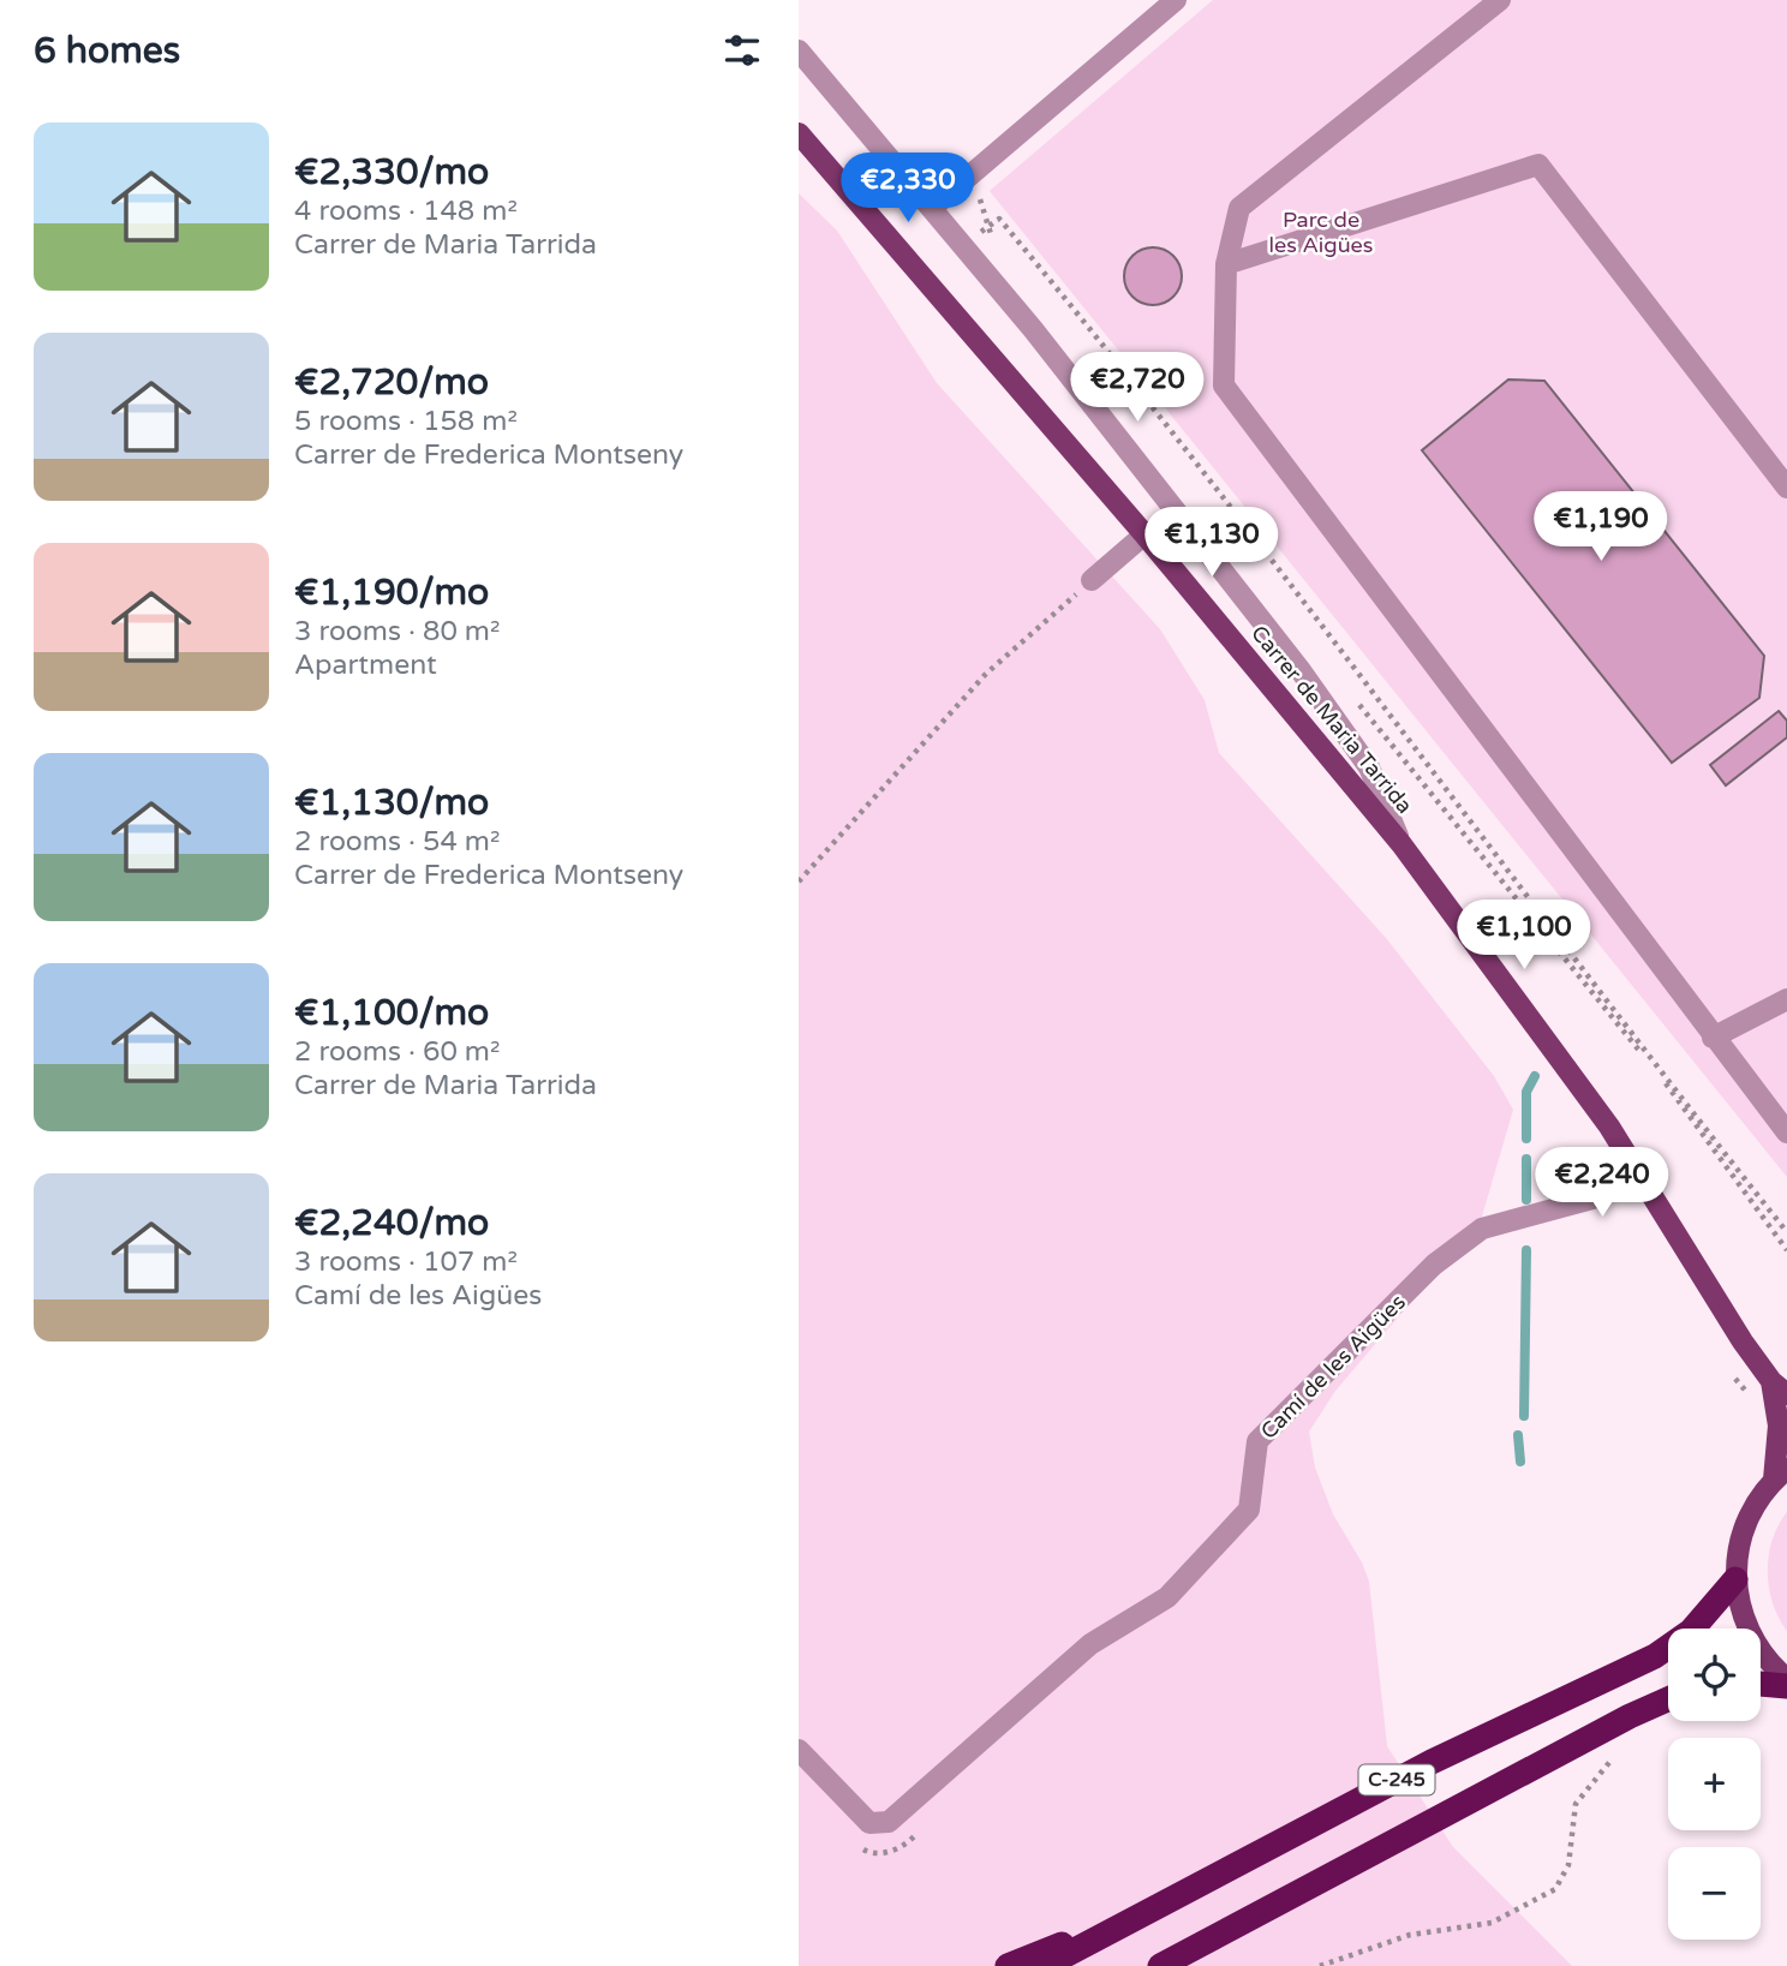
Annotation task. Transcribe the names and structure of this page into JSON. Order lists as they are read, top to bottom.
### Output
{
  "streets": {
    "highway": ["C-245"],
    "main road": ["Carrer de Maria Tarrida"],
    "street": ["Camí de les Aigües"]
  },
  "crossings": [
    ["Carrer de Maria Tarrida", "Camí de les Aigües"]
  ],
  "parks": ["Parc de les Aigües"],
  "page": {
    "heading": "6 homes",
    "list": [
      {
        "name": "€2,330/mo",
        "note": "4 rooms · 148 m² · Carrer de Maria Tarrida"
      },
      {
        "name": "€2,720/mo",
        "note": "5 rooms · 158 m² · Carrer de Frederica Montseny"
      },
      {
        "name": "€1,190/mo",
        "note": "3 rooms · 80 m² · Apartment"
      },
      {
        "name": "€1,130/mo",
        "note": "2 rooms · 54 m² · Carrer de Frederica Montseny"
      },
      {
        "name": "€1,100/mo",
        "note": "2 rooms · 60 m² · Carrer de Maria Tarrida"
      },
      {
        "name": "€2,240/mo",
        "note": "3 rooms · 107 m² · Camí de les Aigües"
      }
    ],
    "price": [
      "€2,330",
      "€2,720",
      "€1,190",
      "€1,130",
      "€1,100",
      "€2,240"
    ],
    "map_buttons": ["+", "−"]
  }
}
